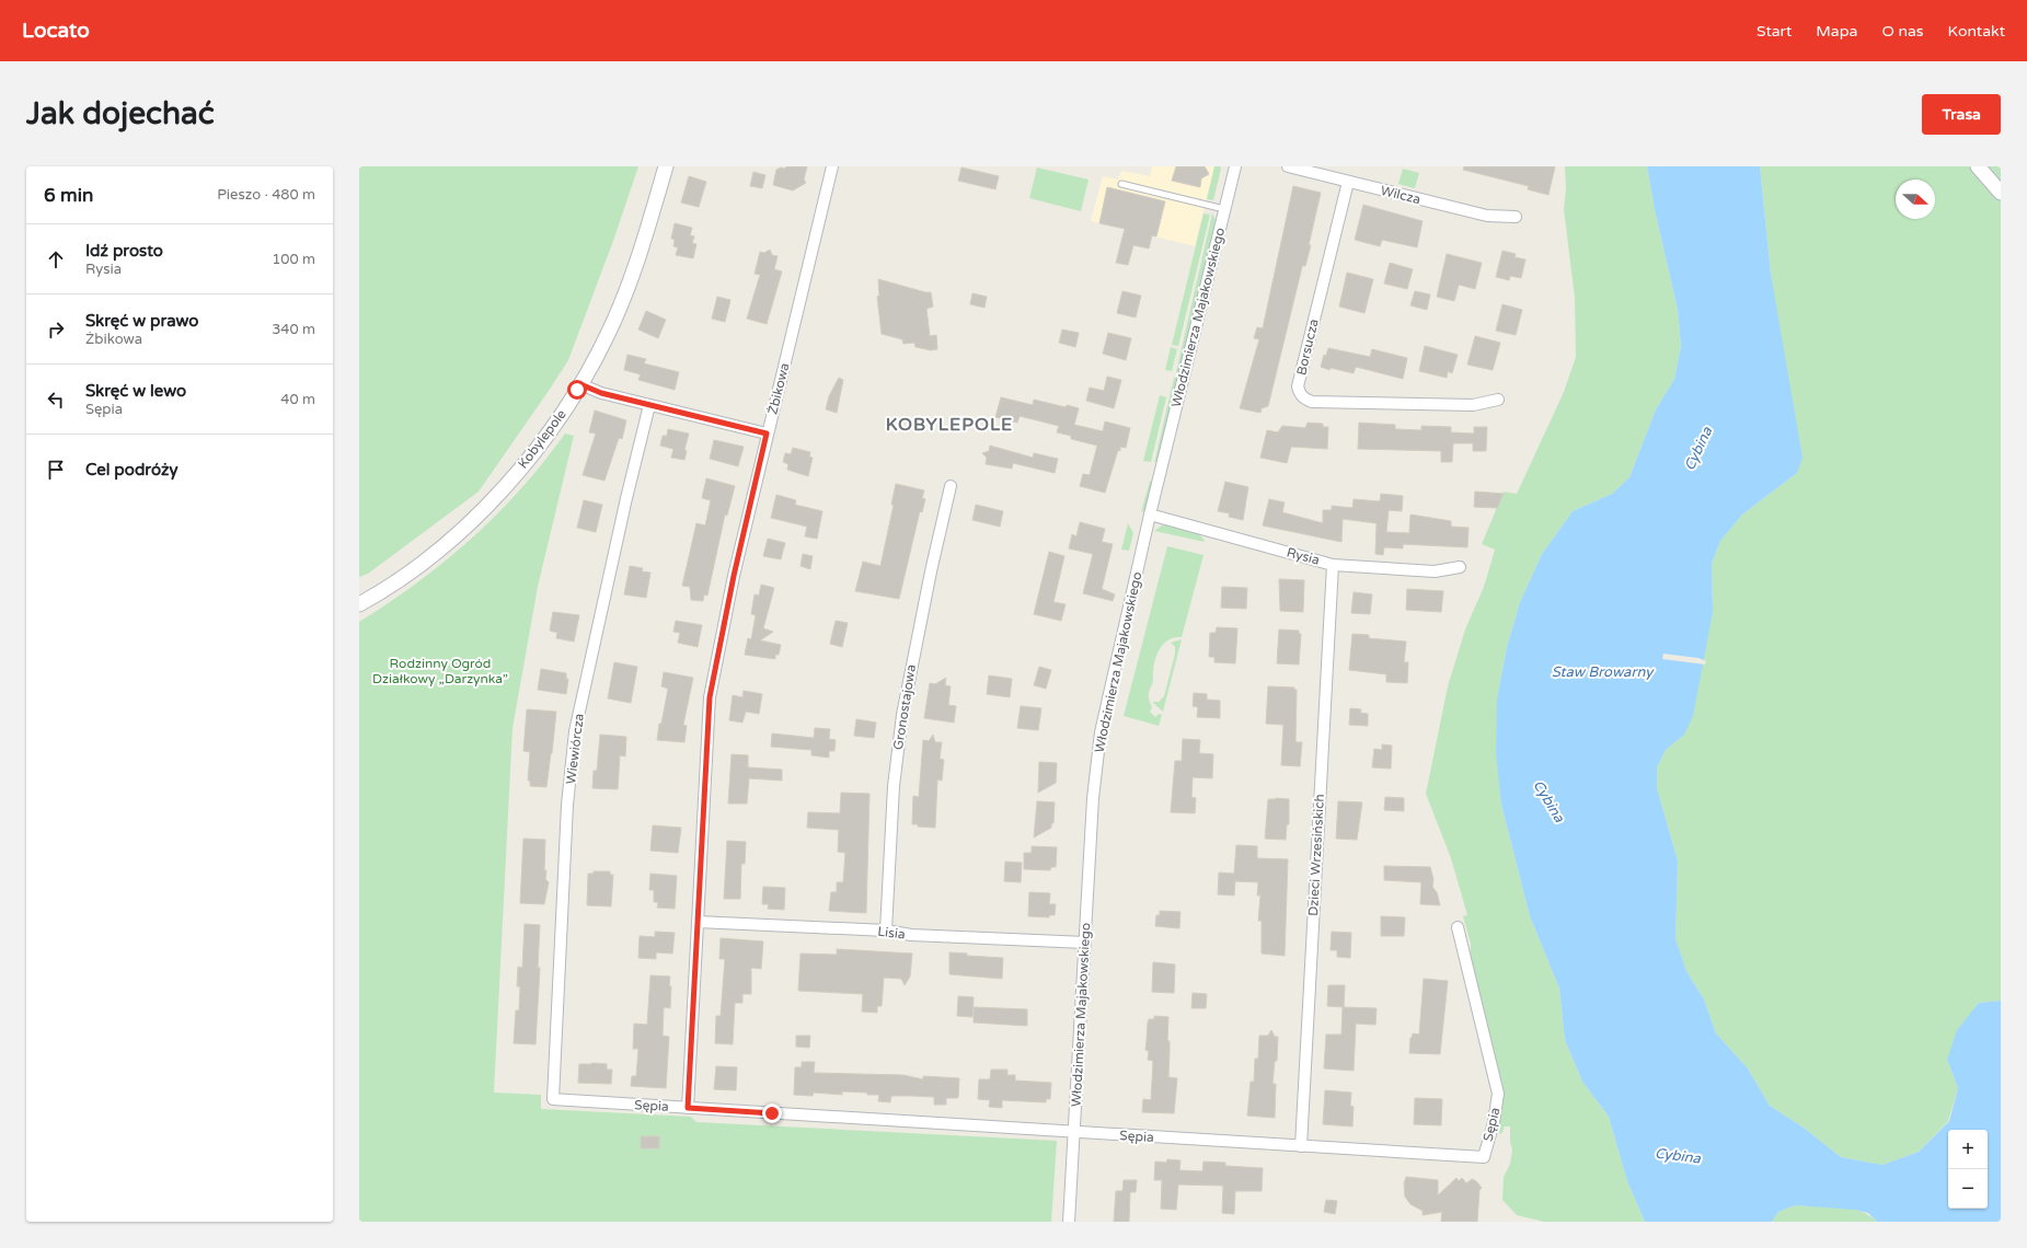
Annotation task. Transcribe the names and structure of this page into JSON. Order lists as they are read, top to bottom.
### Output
{
  "streets": {
    "street": [
      "Wilcza",
      "Włodzimierza Majakowskiego",
      "Borsucza",
      "Żbikowa",
      "Kobylepole",
      "Rysia",
      "Gronostajowa",
      "Wiewiórcza",
      "Dzieci Wrzesińskich",
      "Lisia",
      "Sępia"
    ]
  },
  "crossings": [
    ["Wilcza", "Borsucza"],
    ["Włodzimierza Majakowskiego", "Rysia"],
    ["Włodzimierza Majakowskiego", "Lisia"],
    ["Włodzimierza Majakowskiego", "Sępia"],
    ["Żbikowa", "Lisia"],
    ["Żbikowa", "Sępia"],
    ["Rysia", "Dzieci Wrzesińskich"],
    ["Gronostajowa", "Lisia"],
    ["Wiewiórcza", "Sępia"],
    ["Dzieci Wrzesińskich", "Sępia"]
  ],
  "districts": ["KOBYLEPOLE"],
  "water": ["Cybina", "Staw Browarny"],
  "parks": ["Rodzinny Ogród Działkowy „Darzynka”"],
  "north": "right",
  "page": {
    "header": "Locato",
    "nav": [
      "Start",
      "Mapa",
      "O nas",
      "Kontakt"
    ],
    "buttons": "Trasa",
    "title": "Jak dojechać",
    "heading": ["6 min", "Pieszo · 480 m"],
    "list": [
      ["Idź prosto", "Rysia", "100 m"],
      ["Skręć w prawo", "Żbikowa", "340 m"],
      ["Skręć w lewo", "Sępia", "40 m"],
      "Cel podróży"
    ],
    "map_buttons": ["+", "−"]
  }
}
